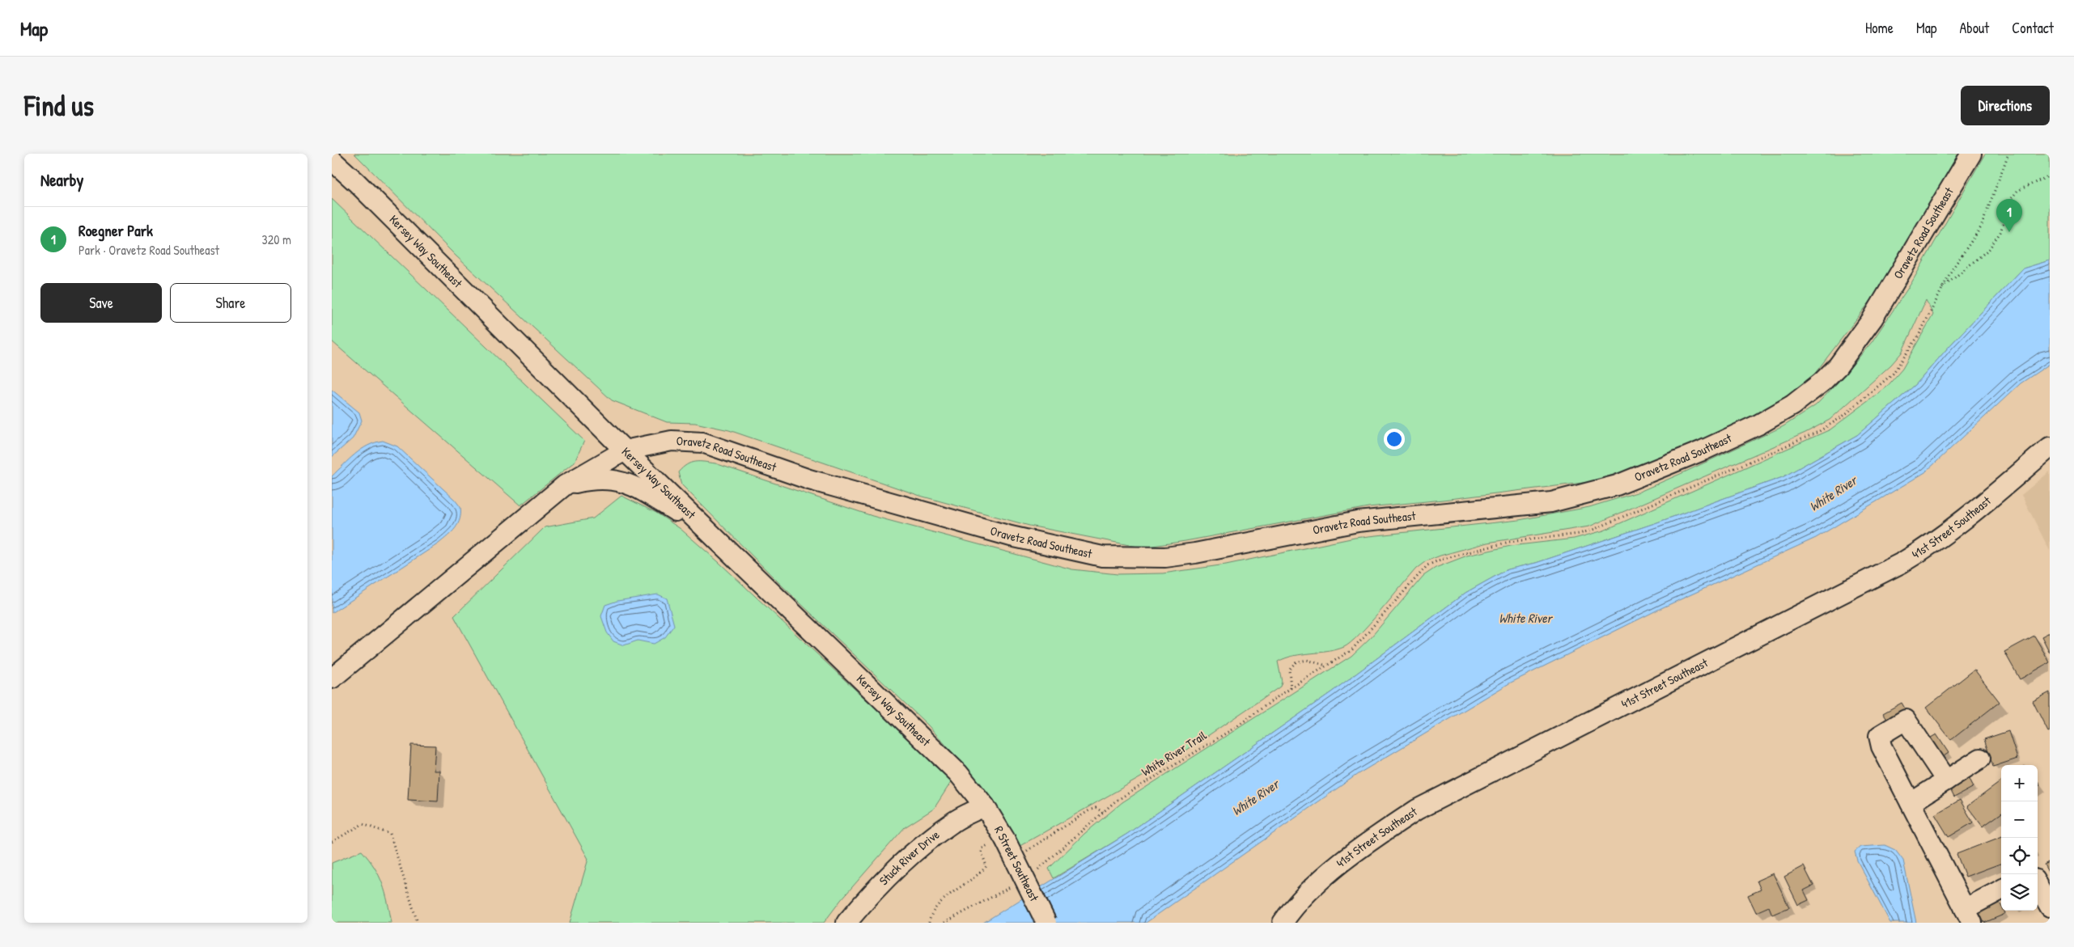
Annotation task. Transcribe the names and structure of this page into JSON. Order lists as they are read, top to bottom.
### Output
{
  "streets": {
    "street": [
      "Oravetz Road Southeast",
      "Kersey Way Southeast",
      "41st Street Southeast",
      "Stuck River Drive",
      "R Street Southeast"
    ],
    "path": ["White River Trail"]
  },
  "crossings": [
    ["Oravetz Road Southeast", "Kersey Way Southeast"],
    ["Kersey Way Southeast", "Stuck River Drive"],
    ["Kersey Way Southeast", "R Street Southeast"],
    ["Stuck River Drive", "R Street Southeast"]
  ],
  "water": ["White River"],
  "page": {
    "header": "Map",
    "nav": [
      "Home",
      "Map",
      "About",
      "Contact"
    ],
    "buttons": [
      "Directions",
      ["Save", "Share"]
    ],
    "title": "Find us",
    "heading": "Nearby",
    "pins": "1",
    "list": [
      {
        "mark": "1",
        "name": "Roegner Park",
        "note": "Park · Oravetz Road Southeast",
        "value": "320 m"
      }
    ],
    "map_buttons": ["+", "−"]
  }
}
